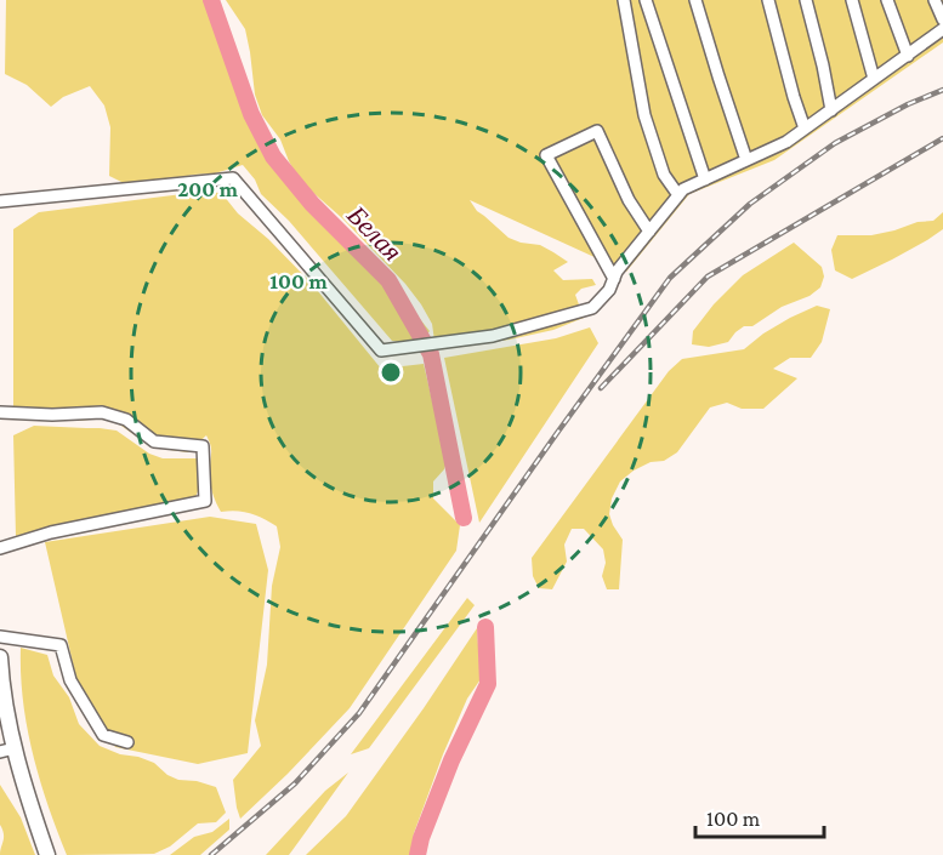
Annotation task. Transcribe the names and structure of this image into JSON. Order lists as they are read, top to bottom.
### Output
{
  "water": ["Белая"],
  "scale_bar": "100 m",
  "rings": ["200 m", "100 m"]
}
